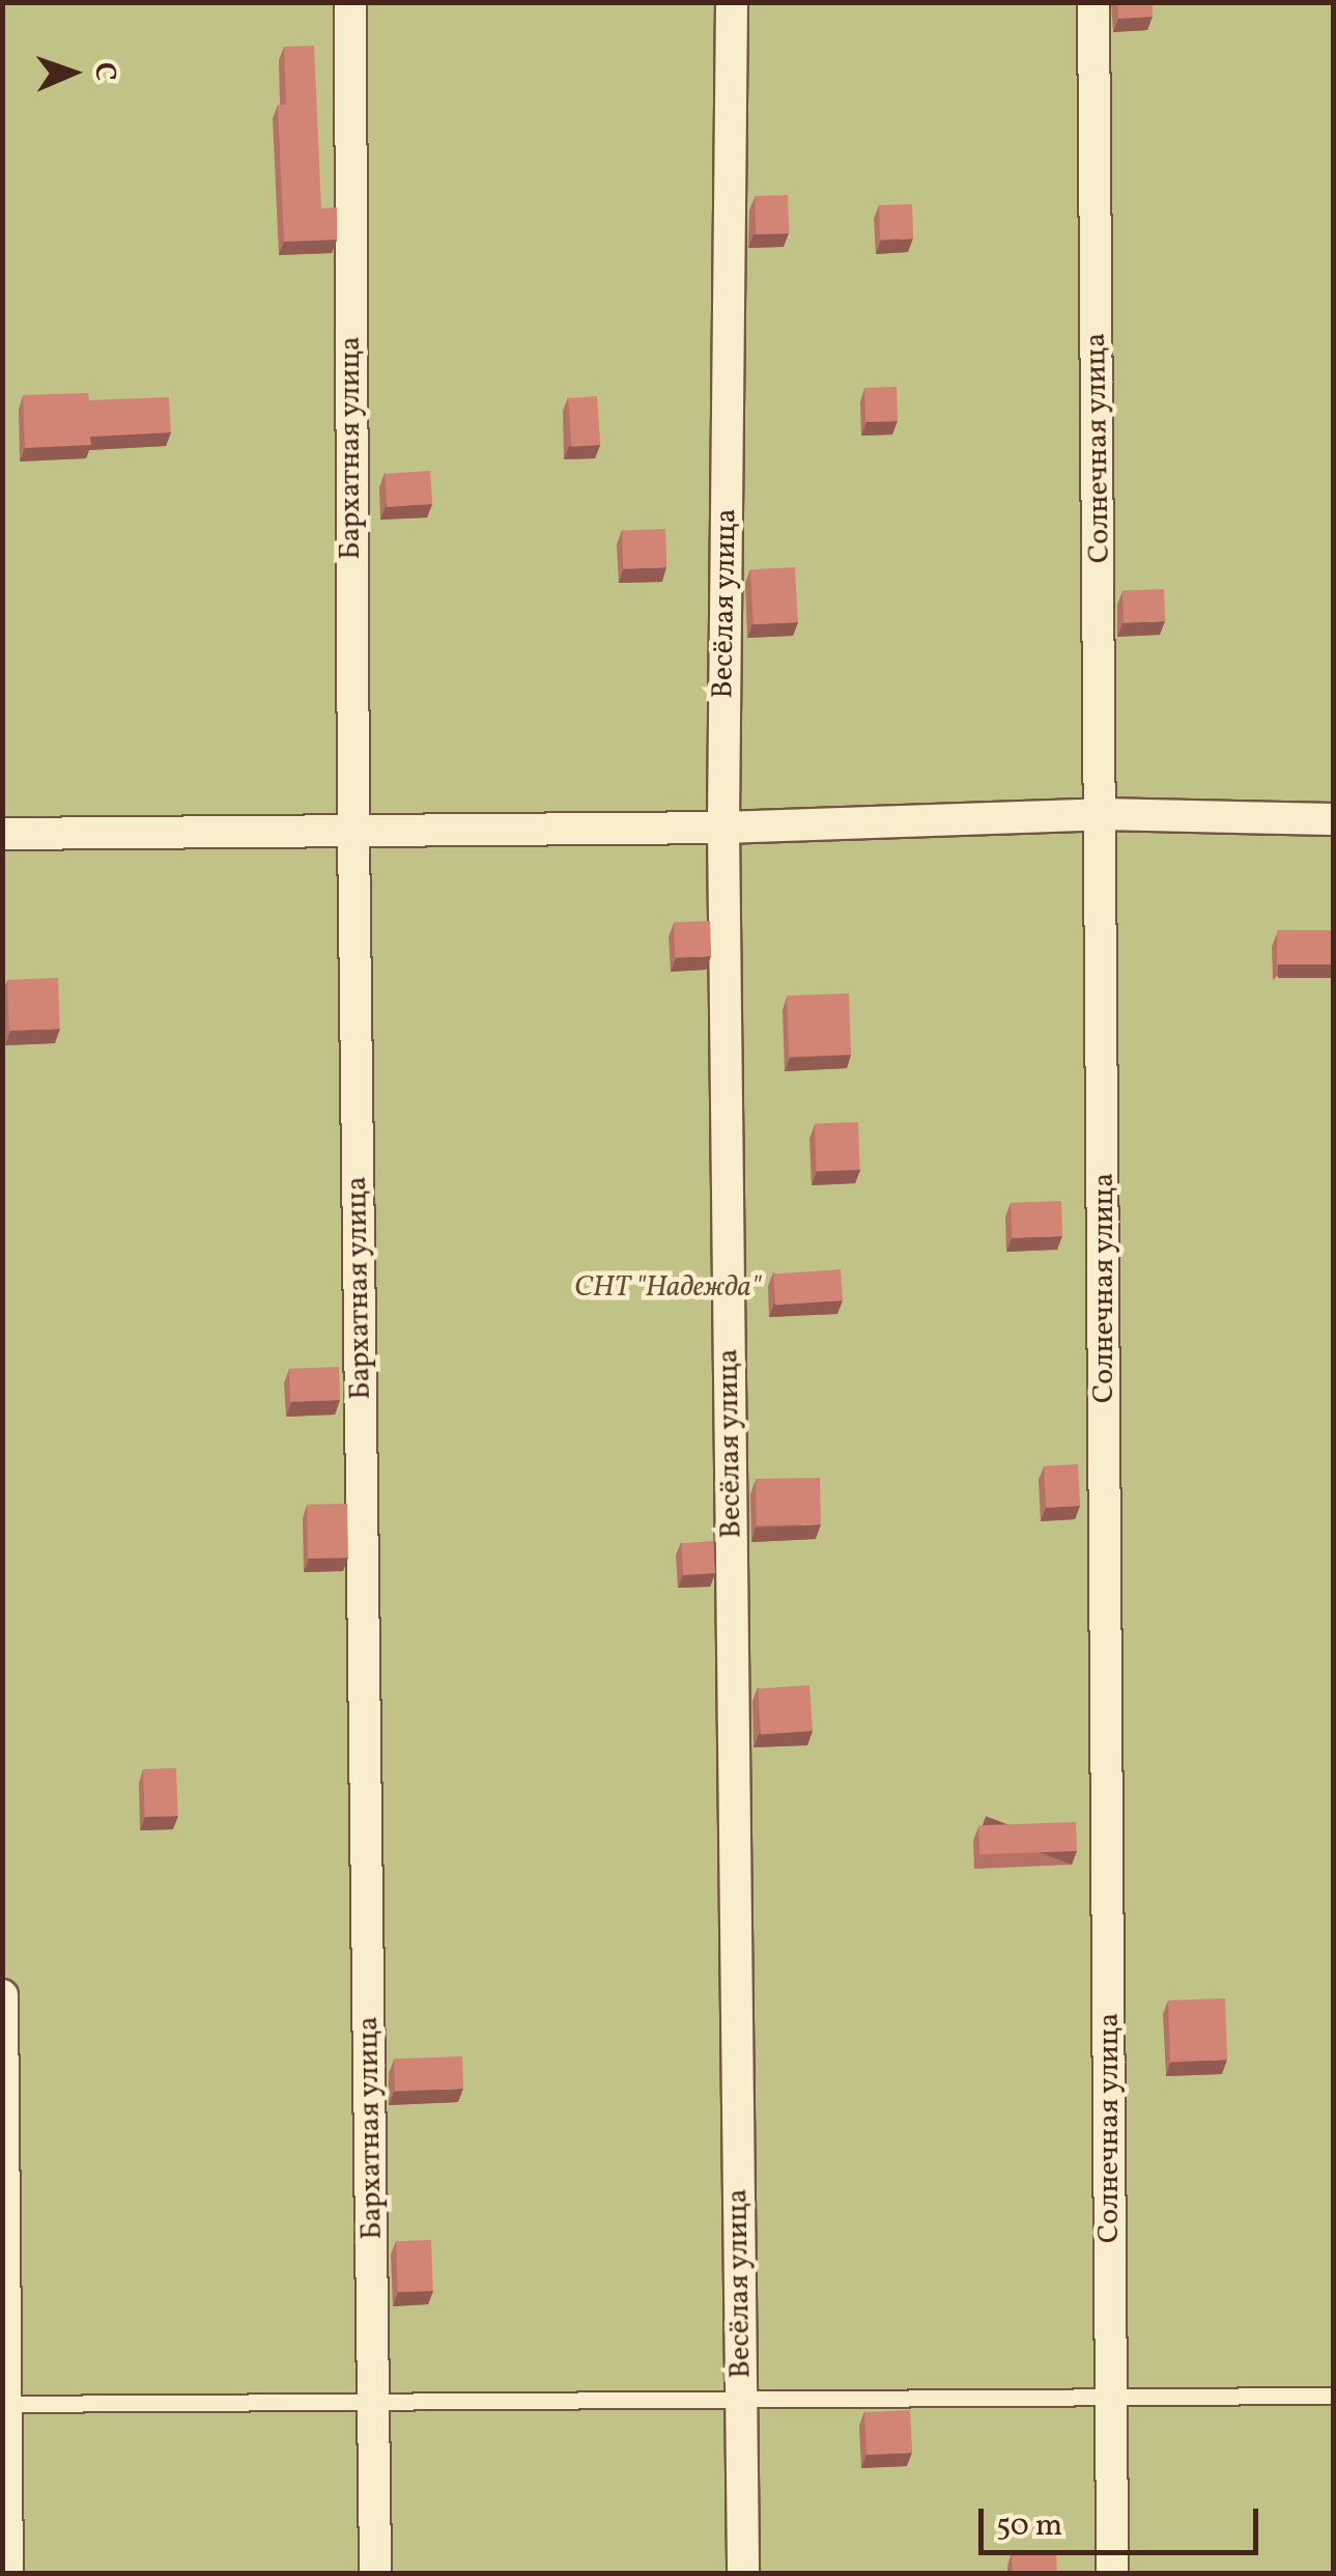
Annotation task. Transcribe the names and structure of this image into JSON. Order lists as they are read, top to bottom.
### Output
{
  "streets": {
    "street": ["Бархатная улица", "Солнечная улица", "Весёлая улица"]
  },
  "parks": ["СНТ \"Надежда\""],
  "scale_bar": "50 m",
  "north": "right"
}
